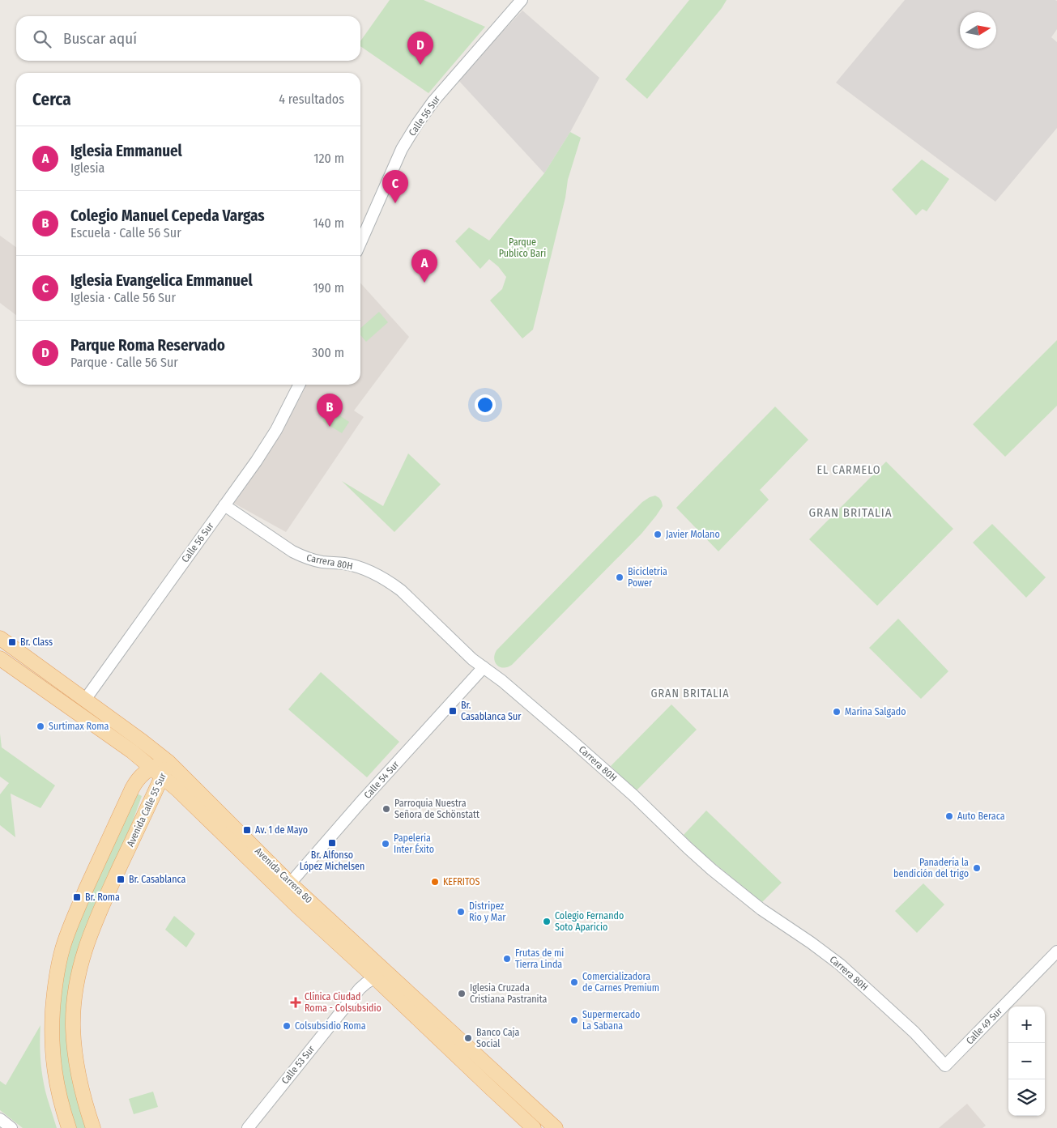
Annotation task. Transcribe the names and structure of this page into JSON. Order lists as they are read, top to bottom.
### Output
{
  "streets": {
    "main road": ["Avenida Calle 55 Sur", "Avenida Carrera 80"],
    "street": [
      "Calle 56 Sur",
      "Carrera 80H",
      "Calle 54 Sur",
      "Calle 49 Sur",
      "Calle 53 Sur"
    ]
  },
  "crossings": [
    ["Calle 56 Sur", "Carrera 80H"],
    ["Calle 56 Sur", "Avenida Carrera 80"],
    ["Carrera 80H", "Calle 54 Sur"],
    ["Carrera 80H", "Calle 49 Sur"],
    ["Calle 54 Sur", "Avenida Carrera 80"],
    ["Avenida Calle 55 Sur", "Avenida Carrera 80"],
    ["Avenida Carrera 80", "Calle 53 Sur"]
  ],
  "districts": ["EL CARMELO", "GRAN BRITALIA", "GRAN BRITALIA"],
  "parks": ["Parque Publico Bari"],
  "places": {
    "other": [
      "Javier Molano",
      "Bicicletria Power",
      "Marina Salgado",
      "Surtimax Roma",
      "Parroquia Nuestra Señora de Schönstatt",
      "Auto Beraca",
      "Papeleria Inter Éxito",
      "Panadería la bendición del trigo",
      "KEFRITOS",
      "Distripez Río y Mar",
      "Colegio Fernando Soto Aparicio",
      "Frutas de mi Tierra Linda",
      "Comercializadora de Carnes Premium",
      "Iglesia Cruzada Cristiana Pastranita",
      "Supermercado La Sabana",
      "Colsubsidio Roma",
      "Banco Caja Social"
    ],
    "transit": [
      "Br. Class",
      "Br. Casablanca Sur",
      "Av. 1 de Mayo",
      "Br. Alfonso López Michelsen",
      "Br. Casablanca",
      "Br. Roma"
    ],
    "health": ["Clínica Ciudad Roma - Colsubsidio"]
  },
  "north": "right",
  "page": {
    "search": "Buscar aquí",
    "pins": [
      "D",
      "C",
      "A",
      "B"
    ],
    "heading": ["Cerca", "4 resultados"],
    "list": [
      {
        "mark": "A",
        "name": "Iglesia Emmanuel",
        "note": "Iglesia",
        "value": "120 m"
      },
      {
        "mark": "B",
        "name": "Colegio Manuel Cepeda Vargas",
        "note": "Escuela · Calle 56 Sur",
        "value": "140 m"
      },
      {
        "mark": "C",
        "name": "Iglesia Evangelica Emmanuel",
        "note": "Iglesia · Calle 56 Sur",
        "value": "190 m"
      },
      {
        "mark": "D",
        "name": "Parque Roma Reservado",
        "note": "Parque · Calle 56 Sur",
        "value": "300 m"
      }
    ],
    "map_buttons": ["+", "−"]
  }
}
